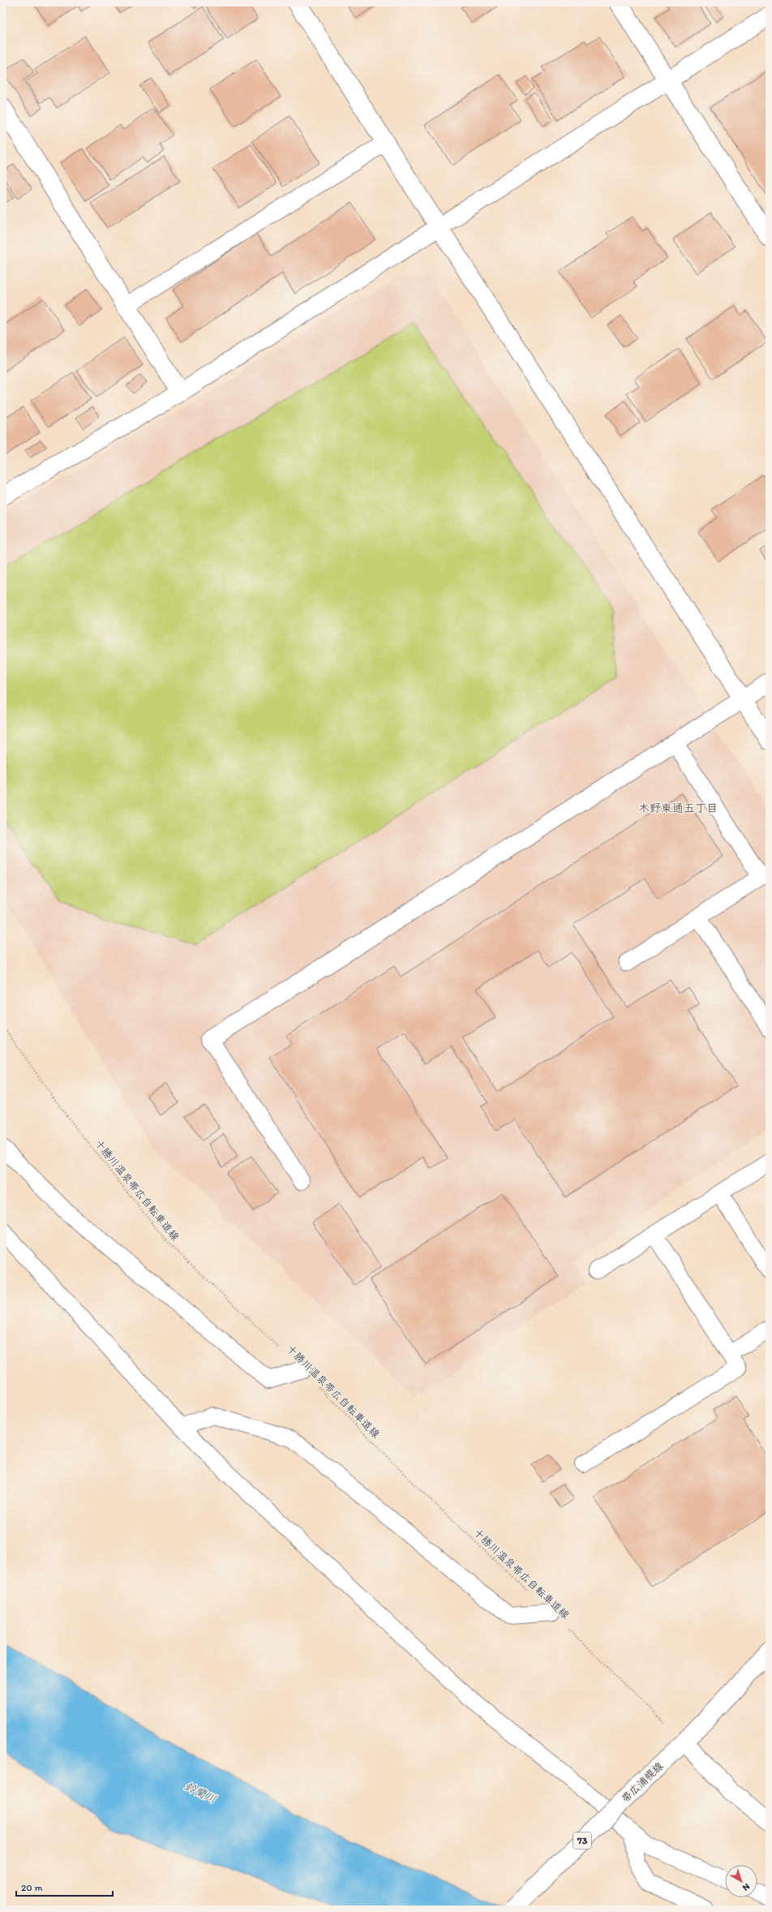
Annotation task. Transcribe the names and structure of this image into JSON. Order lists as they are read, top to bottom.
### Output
{
  "streets": {
    "street": ["帯広浦幌線", "73"],
    "path": ["十勝川温泉帯広自転車道線"]
  },
  "crossings": [
    ["十勝川温泉帯広自転車道線", "帯広浦幌線"]
  ],
  "districts": ["木野東通五丁目"],
  "water": ["鈴蘭川"],
  "scale_bar": "20 m",
  "north": "bottom right"
}
